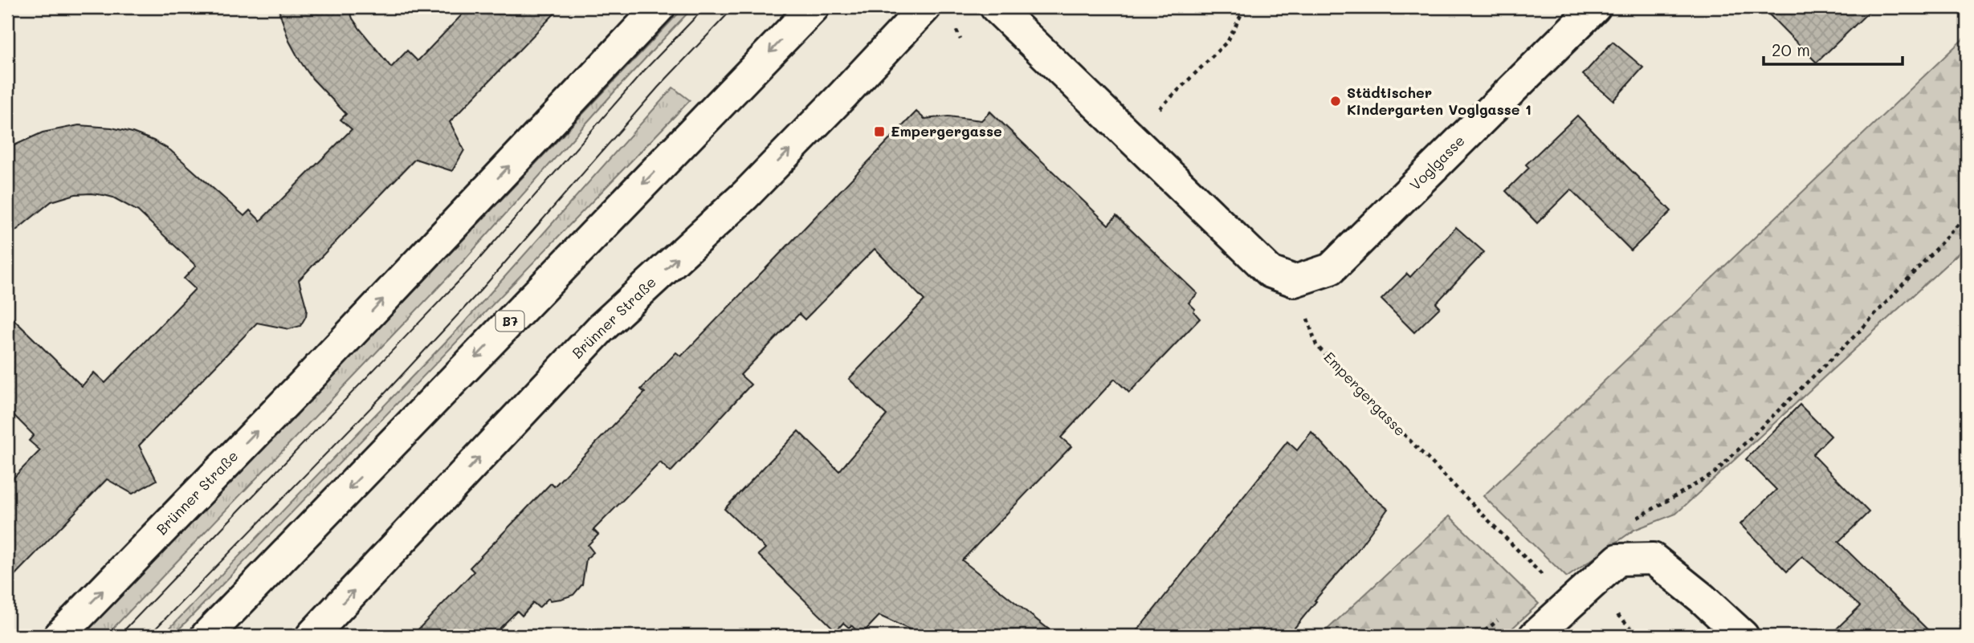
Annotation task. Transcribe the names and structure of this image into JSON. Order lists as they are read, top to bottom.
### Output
{
  "streets": {
    "street": ["Voglgasse", "Brünner Straße", "B7"],
    "path": ["Empergergasse"]
  },
  "crossings": [
    ["Voglgasse", "Empergergasse"]
  ],
  "places": {
    "other": ["Städtischer Kindergarten Voglgasse 1"],
    "transit": ["Empergergasse"]
  },
  "scale_bar": "20 m"
}
